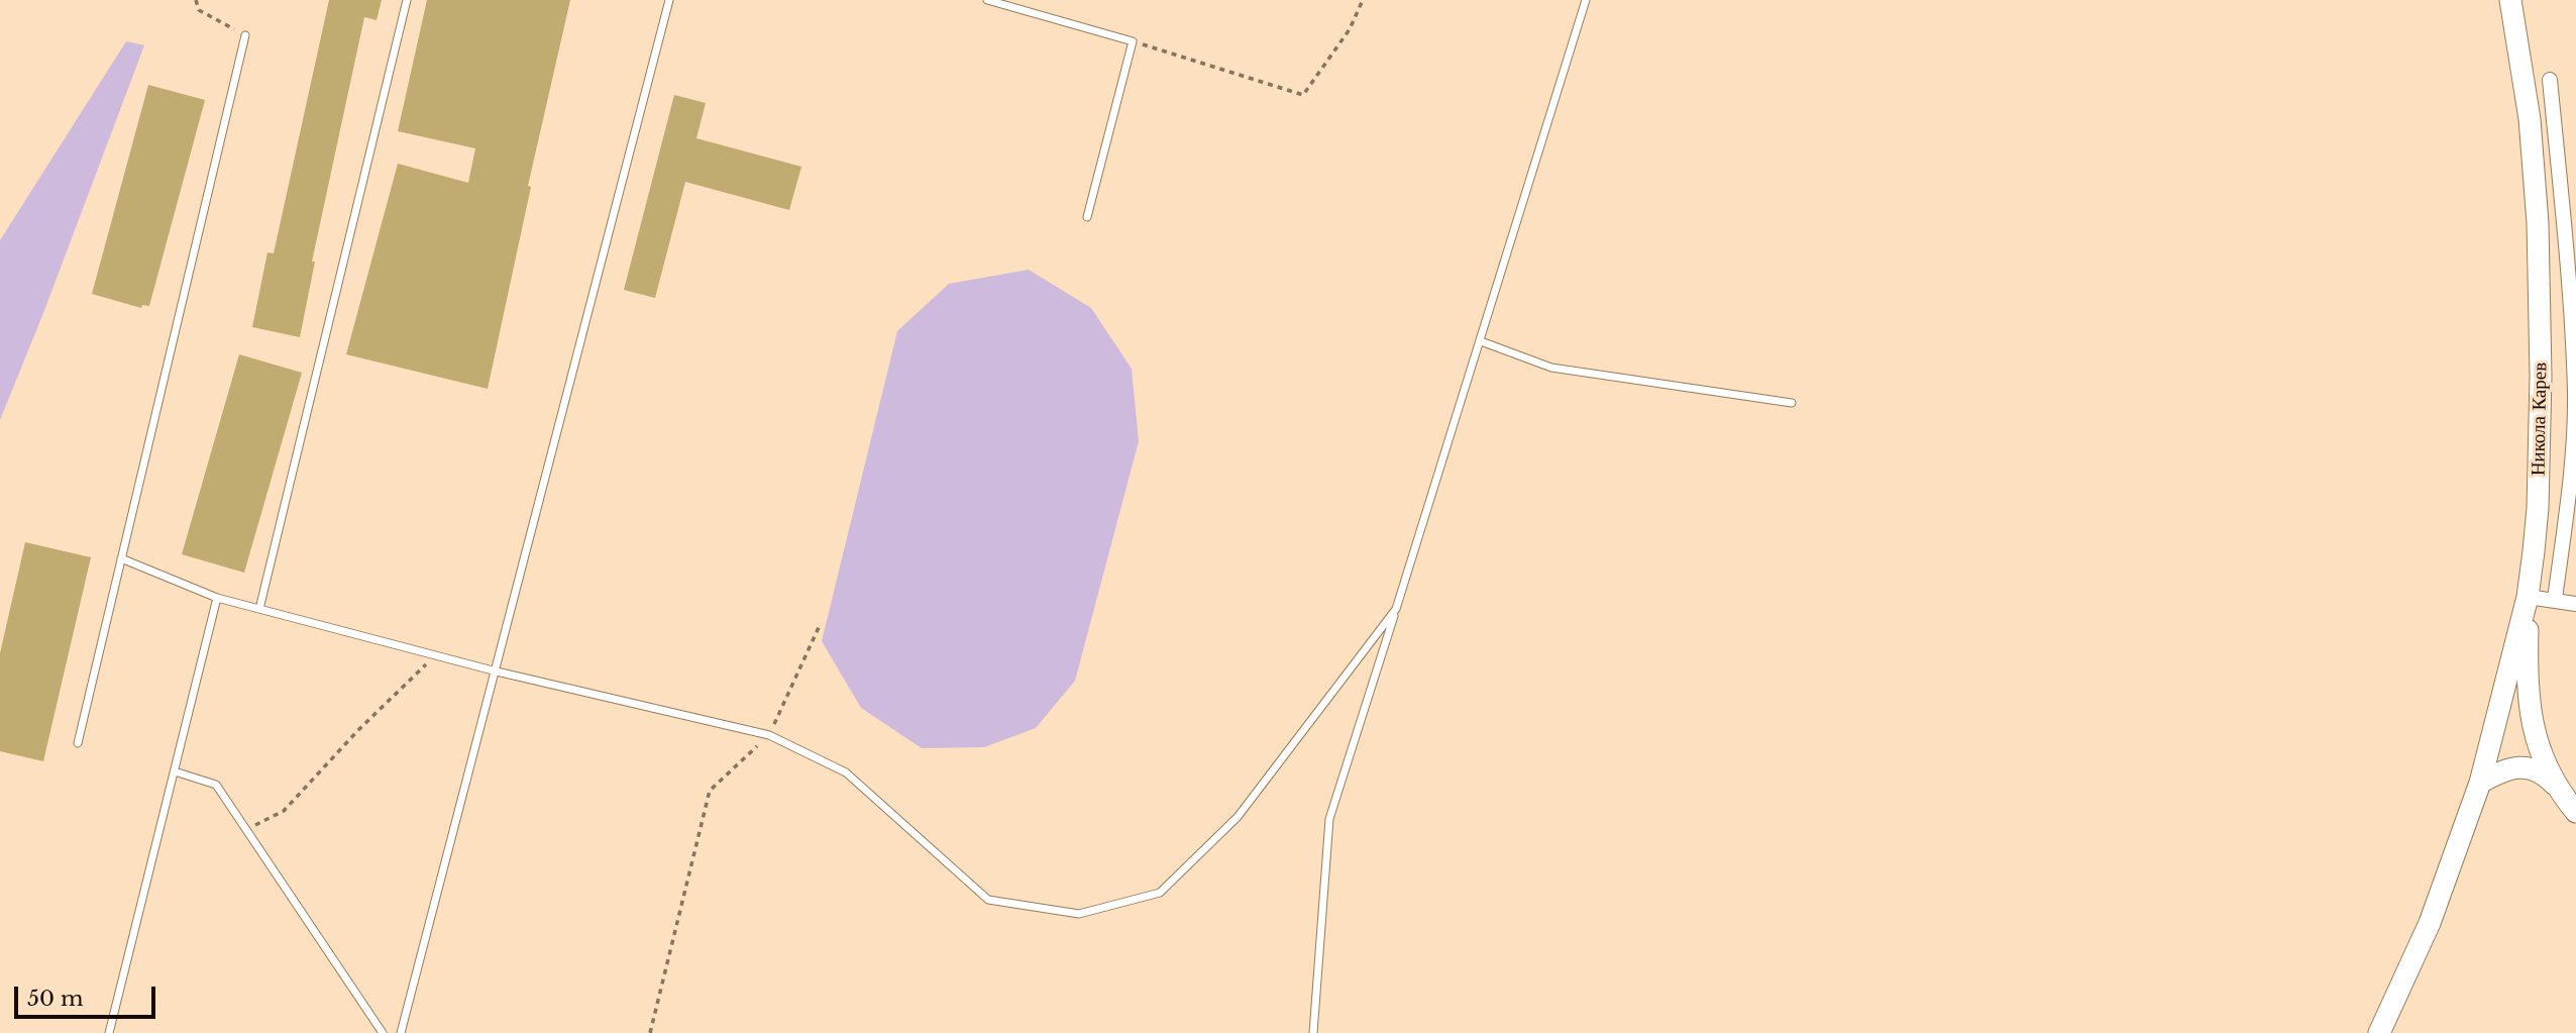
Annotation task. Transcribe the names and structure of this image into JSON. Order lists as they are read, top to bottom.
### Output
{
  "streets": {
    "street": ["Никола Карев"]
  },
  "scale_bar": "50 m"
}
